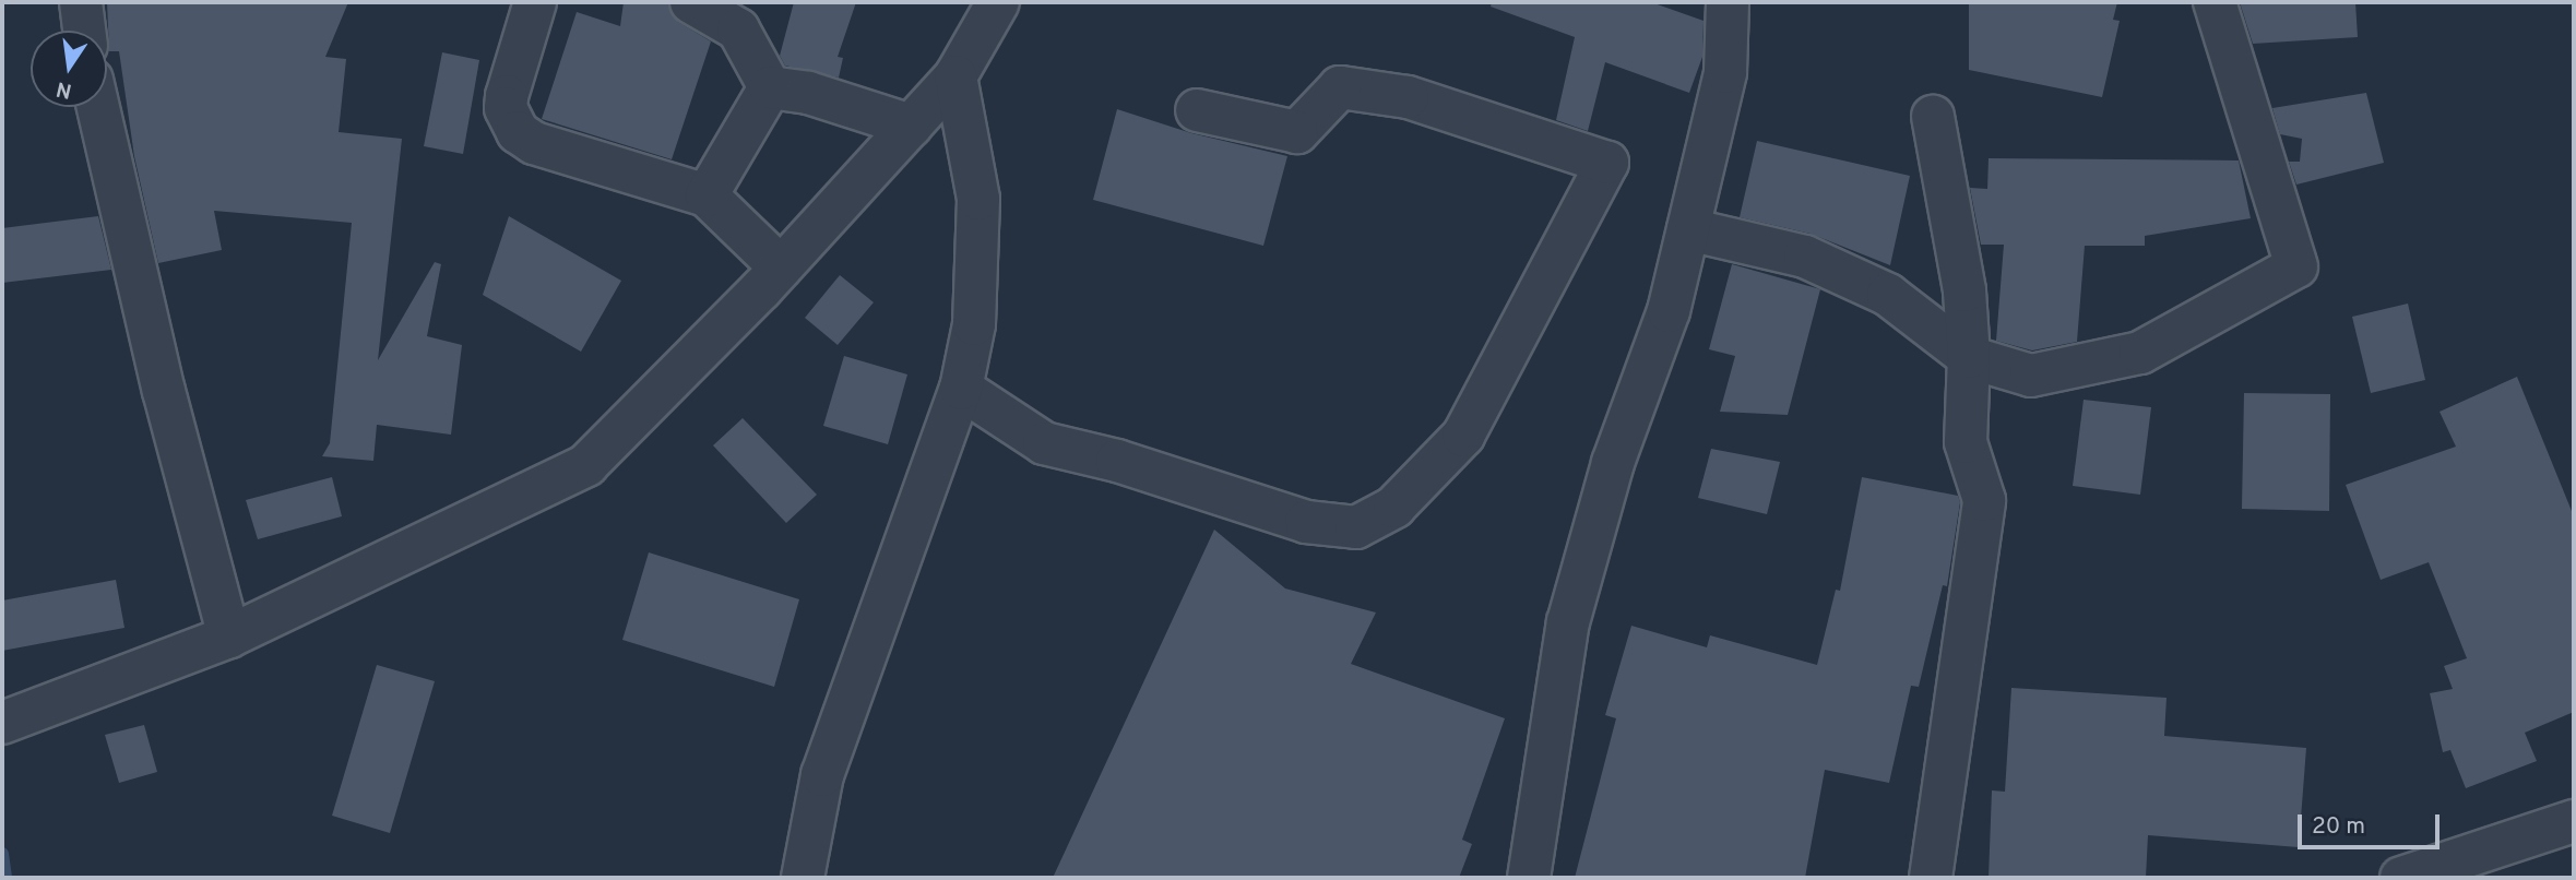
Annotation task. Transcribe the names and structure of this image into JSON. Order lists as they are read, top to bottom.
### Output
{
  "scale_bar": "20 m",
  "north": "bottom"
}
